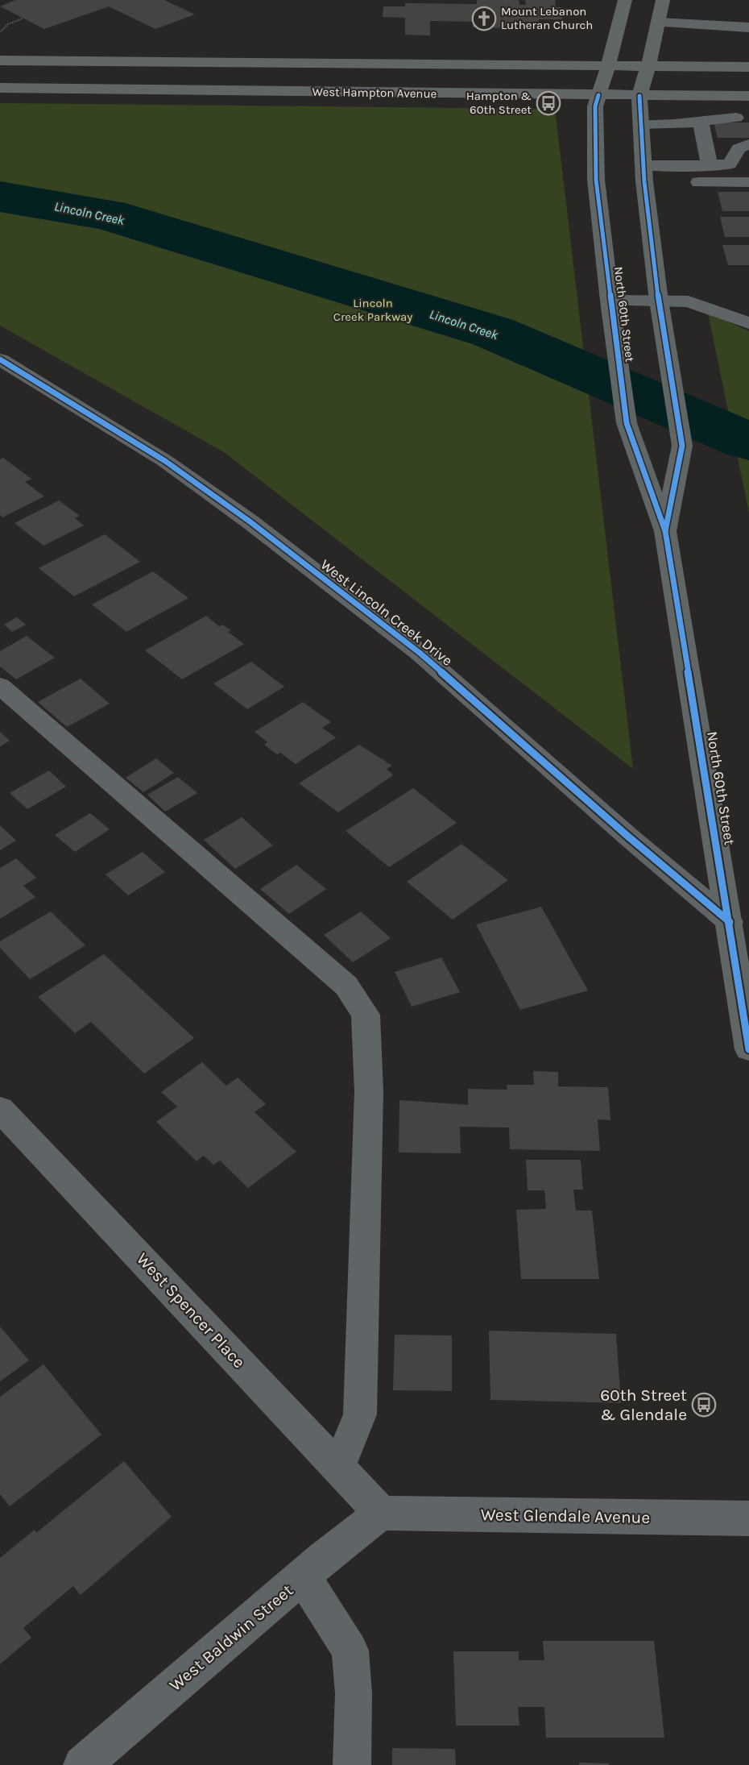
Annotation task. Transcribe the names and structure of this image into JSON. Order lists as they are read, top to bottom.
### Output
{
  "streets": {
    "main road": ["West Hampton Avenue", "North 60th Street"],
    "street": [
      "West Lincoln Creek Drive",
      "West Spencer Place",
      "West Glendale Avenue",
      "West Baldwin Street"
    ]
  },
  "crossings": [
    ["West Hampton Avenue", "North 60th Street"],
    ["North 60th Street", "West Lincoln Creek Drive"],
    ["West Spencer Place", "West Glendale Avenue"],
    ["West Spencer Place", "West Baldwin Street"],
    ["West Glendale Avenue", "West Baldwin Street"]
  ],
  "water": ["Lincoln Creek"],
  "parks": ["Lincoln Creek Parkway"],
  "places": {
    "church": ["Mount Lebanon Lutheran Church"],
    "bus stop": ["Hampton & 60th Street", "60th Street & Glendale"]
  }
}
